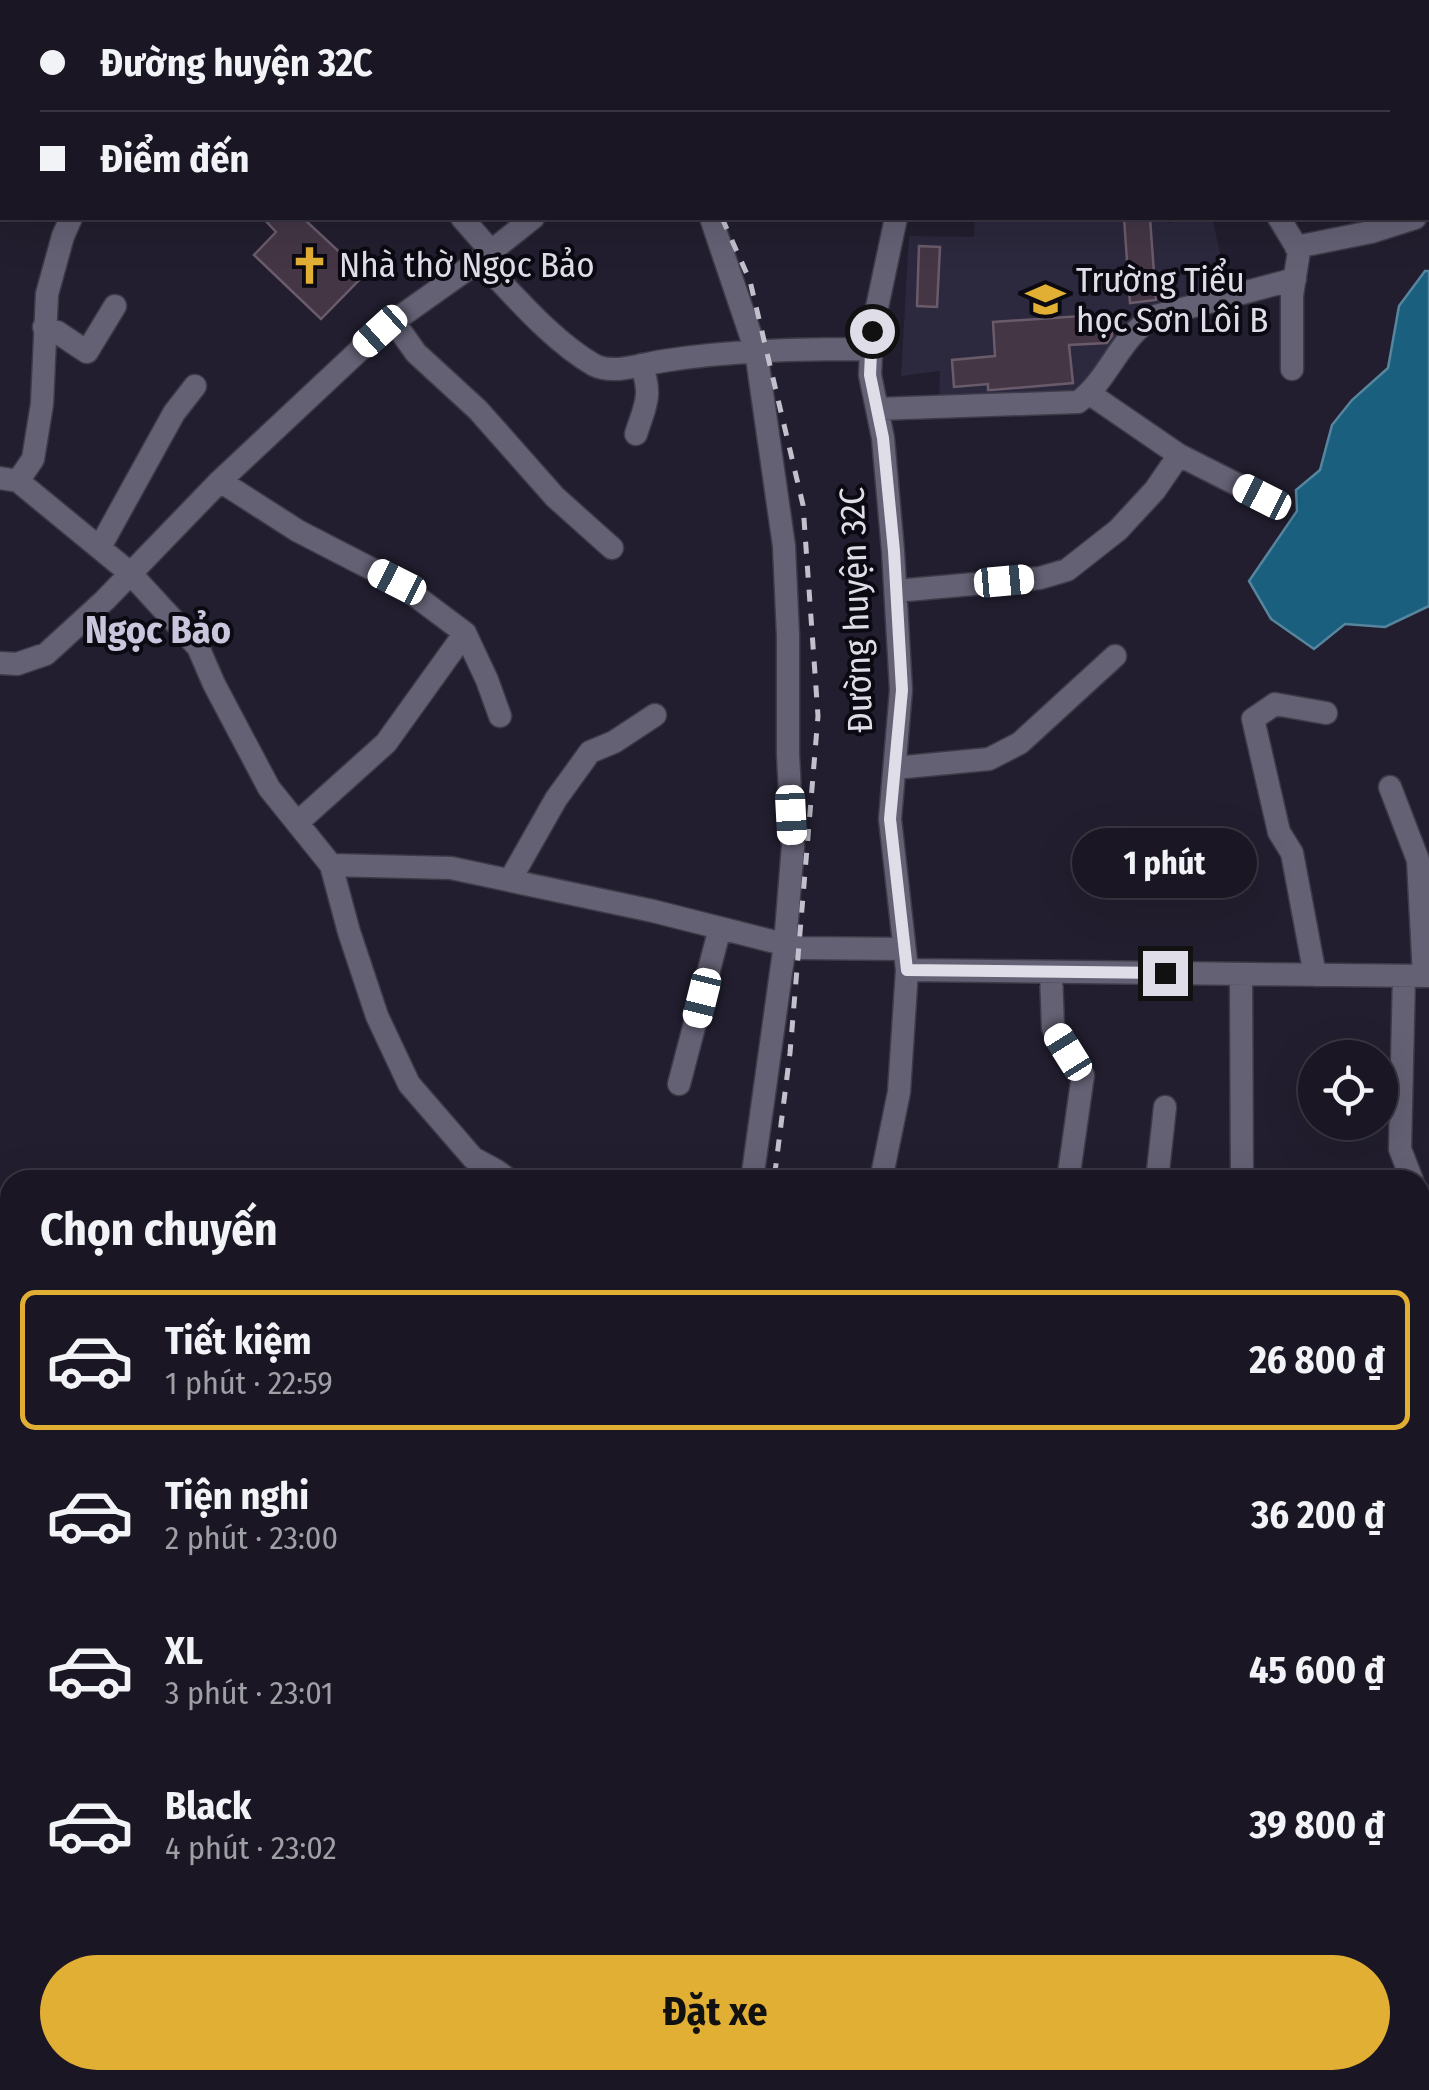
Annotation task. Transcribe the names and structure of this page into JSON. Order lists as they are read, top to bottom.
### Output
{
  "streets": {
    "street": ["Đường huyện 32C"]
  },
  "districts": ["Ngọc Bảo"],
  "places": {
    "church": ["Nhà thờ Ngọc Bảo"],
    "school or university": ["Trường Tiểu học Sơn Lôi B"]
  },
  "page": {
    "banner": ["Đường huyện 32C", "Điểm đến"],
    "bubble": "1 phút",
    "heading": "Chọn chuyến",
    "list": [
      {
        "name": "Tiết kiệm",
        "note": "1 phút · 22:59",
        "value": "26 800 ₫"
      },
      {
        "name": "Tiện nghi",
        "note": "2 phút · 23:00",
        "value": "36 200 ₫"
      },
      {
        "name": "XL",
        "note": "3 phút · 23:01",
        "value": "45 600 ₫"
      },
      {
        "name": "Black",
        "note": "4 phút · 23:02",
        "value": "39 800 ₫"
      }
    ],
    "buttons": "Đặt xe"
  }
}
